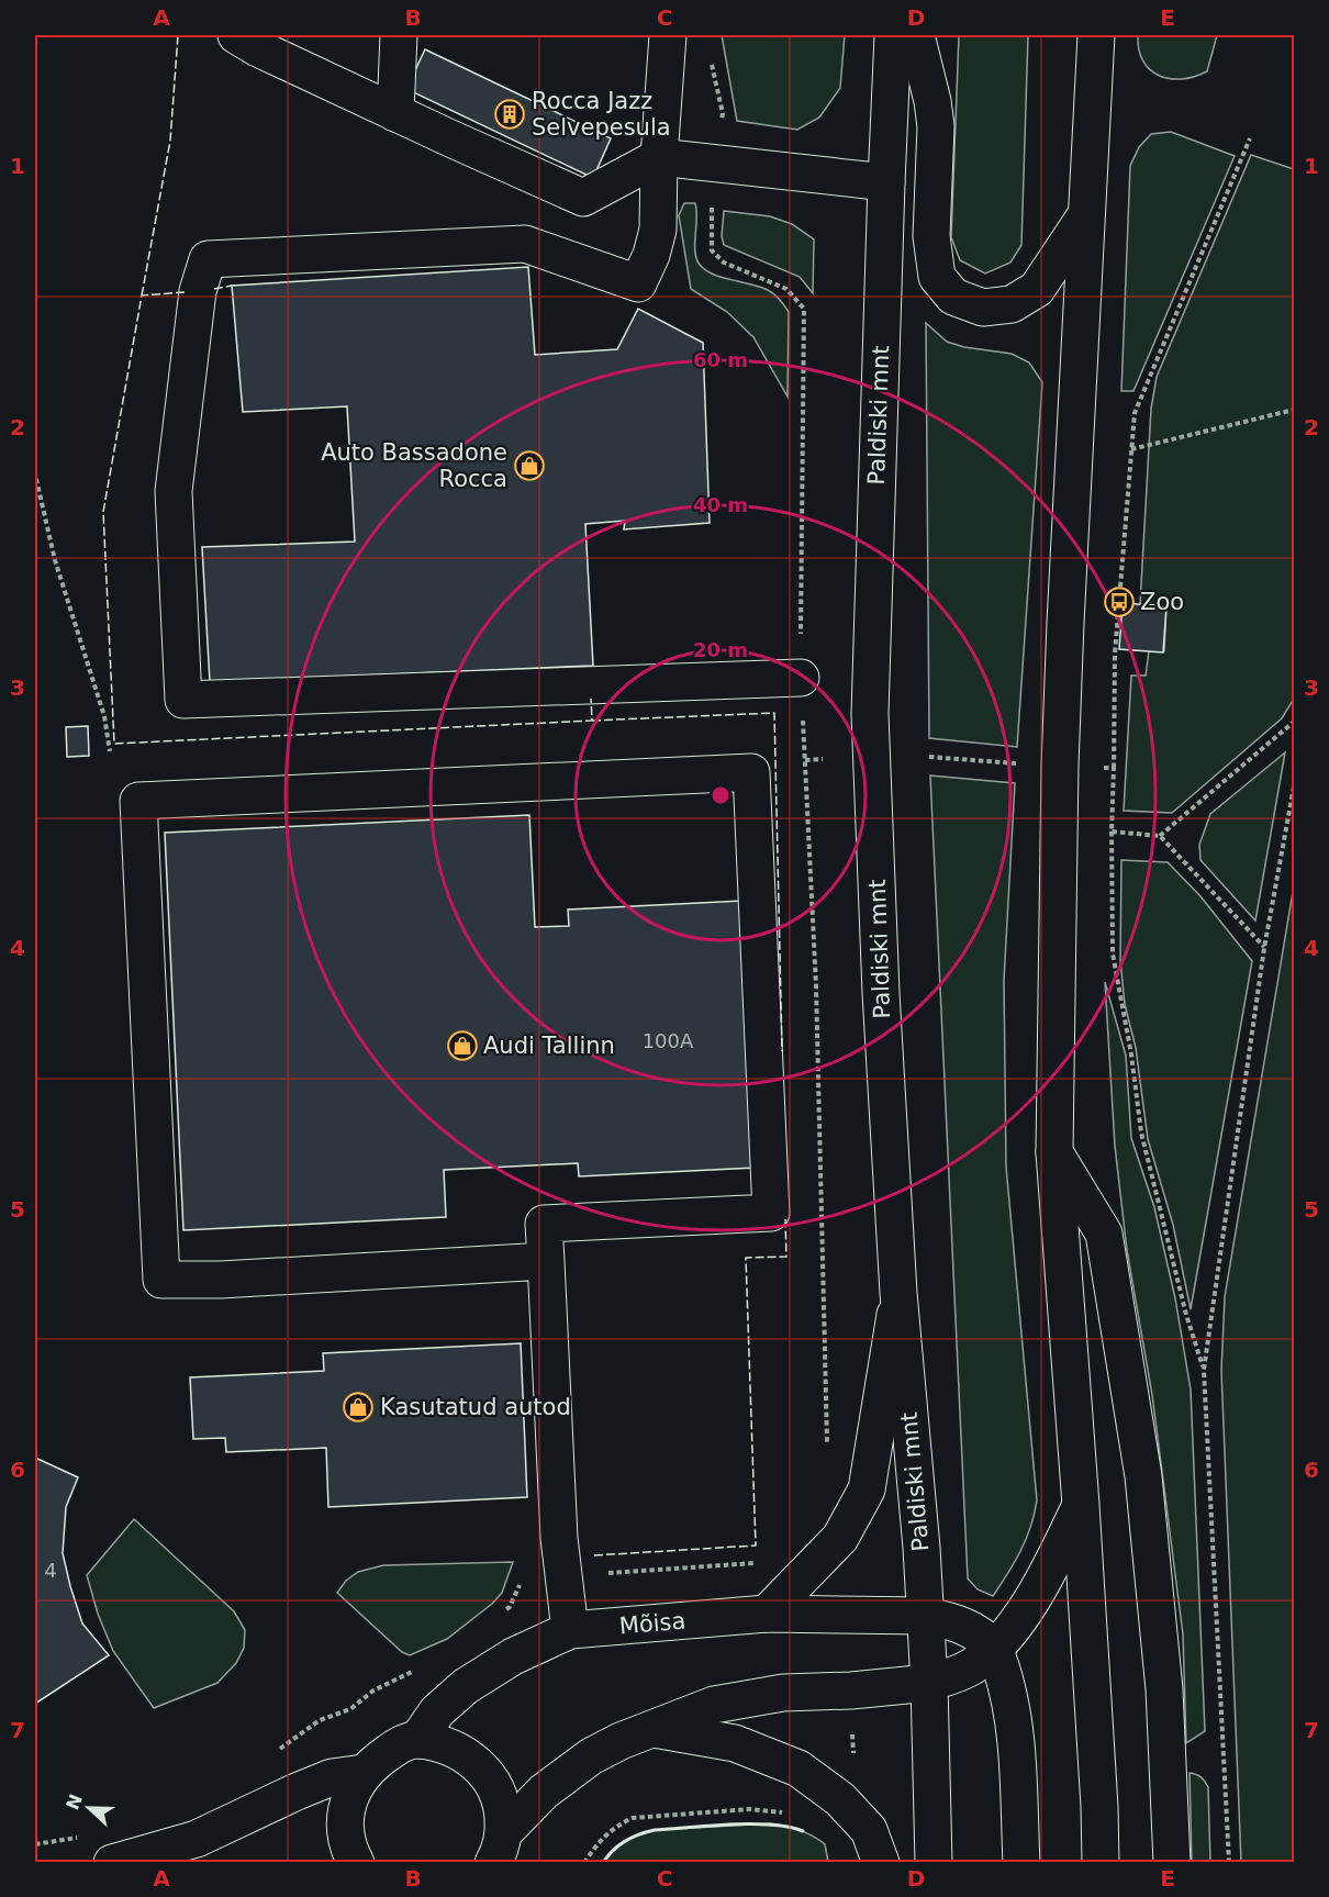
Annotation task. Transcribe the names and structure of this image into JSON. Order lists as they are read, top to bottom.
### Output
{
  "streets": {
    "main road": ["Paldiski mnt", "Mõisa"]
  },
  "crossings": [
    ["Paldiski mnt", "Mõisa"]
  ],
  "places": {
    "building": ["Rocca Jazz Selvepesula"],
    "shop": ["Auto Bassadone Rocca", "Audi Tallinn", "Kasutatud autod"],
    "bus stop": ["Zoo"]
  },
  "house_numbers": ["100A", "4"],
  "north": "left",
  "grid": {
    "columns": [
      "A",
      "B",
      "C",
      "D",
      "E"
    ],
    "rows": [
      "1",
      "2",
      "3",
      "4",
      "5",
      "6",
      "7"
    ]
  },
  "rings": ["60 m", "40 m", "20 m"]
}
